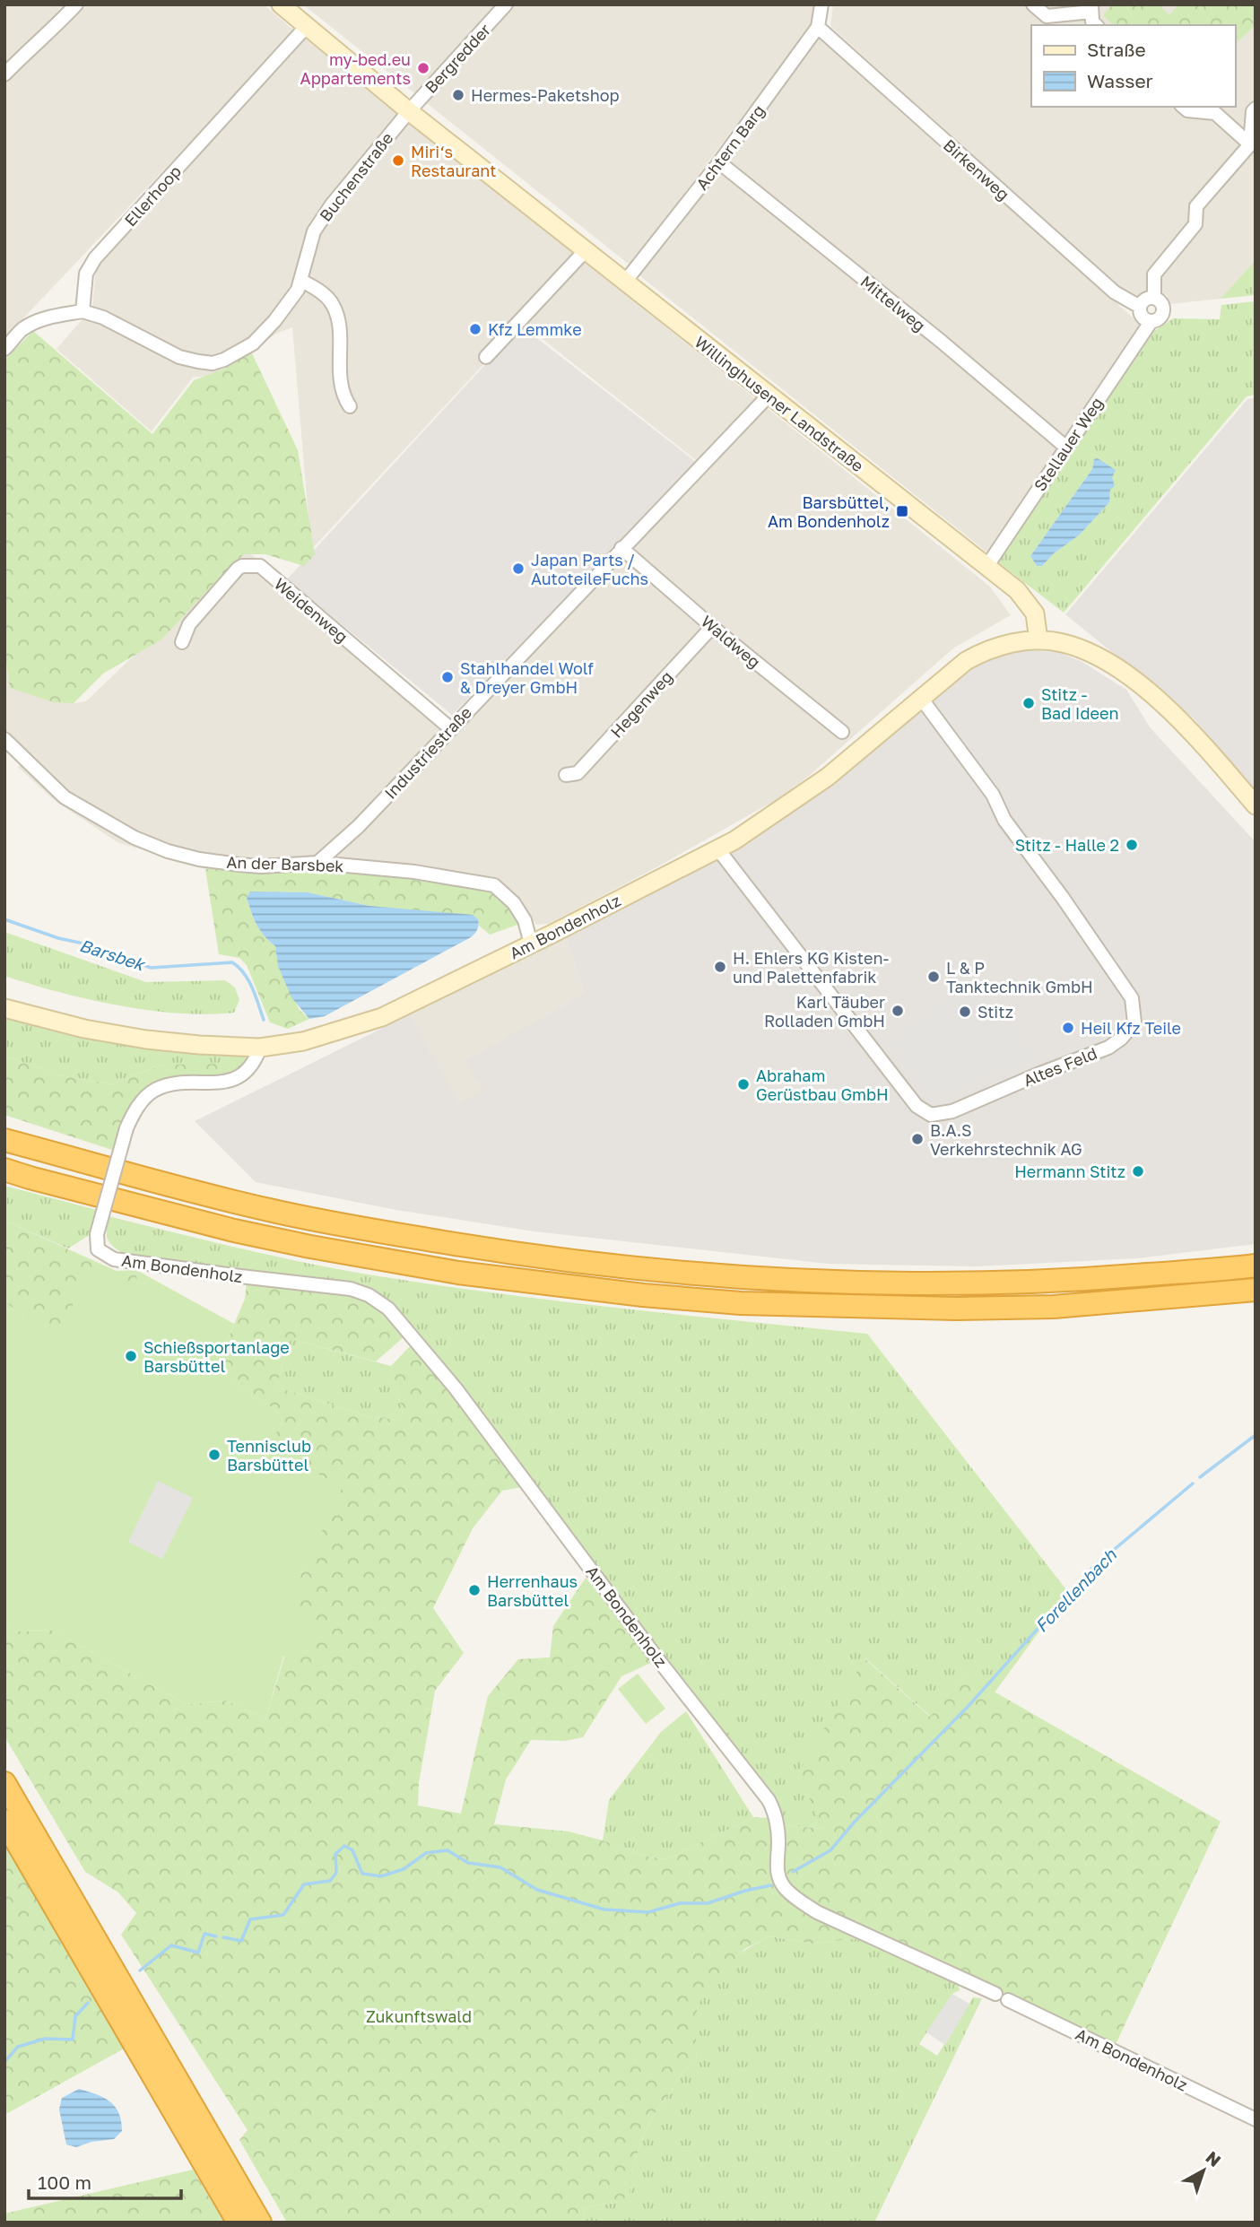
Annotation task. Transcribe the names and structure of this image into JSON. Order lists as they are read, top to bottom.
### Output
{
  "streets": {
    "main road": ["Willinghusener Landstraße", "Am Bondenholz"],
    "street": [
      "Bergredder",
      "Achtern Barg",
      "Birkenweg",
      "Buchenstraße",
      "Ellerhoop",
      "Mittelweg",
      "Stellauer Weg",
      "Weidenweg",
      "Waldweg",
      "Hegenweg",
      "Industriestraße",
      "An der Barsbek",
      "Altes Feld"
    ]
  },
  "crossings": [
    ["Bergredder", "Buchenstraße"],
    ["Bergredder", "Willinghusener Landstraße"],
    ["Achtern Barg", "Birkenweg"],
    ["Achtern Barg", "Mittelweg"],
    ["Achtern Barg", "Willinghusener Landstraße"],
    ["Birkenweg", "Stellauer Weg"],
    ["Buchenstraße", "Ellerhoop"],
    ["Buchenstraße", "Willinghusener Landstraße"],
    ["Ellerhoop", "Willinghusener Landstraße"],
    ["Mittelweg", "Stellauer Weg"],
    ["Willinghusener Landstraße", "Stellauer Weg"],
    ["Willinghusener Landstraße", "Industriestraße"],
    ["Willinghusener Landstraße", "Am Bondenholz"],
    ["Weidenweg", "Industriestraße"],
    ["Waldweg", "Hegenweg"],
    ["Waldweg", "Industriestraße"],
    ["Industriestraße", "An der Barsbek"],
    ["An der Barsbek", "Am Bondenholz"],
    ["Am Bondenholz", "Altes Feld"]
  ],
  "water": ["Barsbek", "Forellenbach"],
  "parks": ["Zukunftswald"],
  "places": {
    "other": [
      "my-bed.eu Appartements",
      "Hermes-Paketshop",
      "Miri‘s Restaurant",
      "Kfz Lemmke",
      "Japan Parts / AutoteileFuchs",
      "Stahlhandel Wolf & Dreyer GmbH",
      "Stitz - Bad Ideen",
      "Stitz - Halle 2",
      "H. Ehlers KG Kisten- und Palettenfabrik",
      "L & P Tanktechnik GmbH",
      "Karl Täuber Rolladen GmbH",
      "Stitz",
      "Heil Kfz Teile",
      "Abraham Gerüstbau GmbH",
      "B.A.S Verkehrstechnik AG",
      "Hermann Stitz",
      "Schießsportanlage Barsbüttel",
      "Tennisclub Barsbüttel",
      "Herrenhaus Barsbüttel"
    ],
    "transit": ["Barsbüttel, Am Bondenholz"]
  },
  "legend": ["Straße", "Wasser"],
  "scale_bar": "100 m",
  "north": "top right"
}
